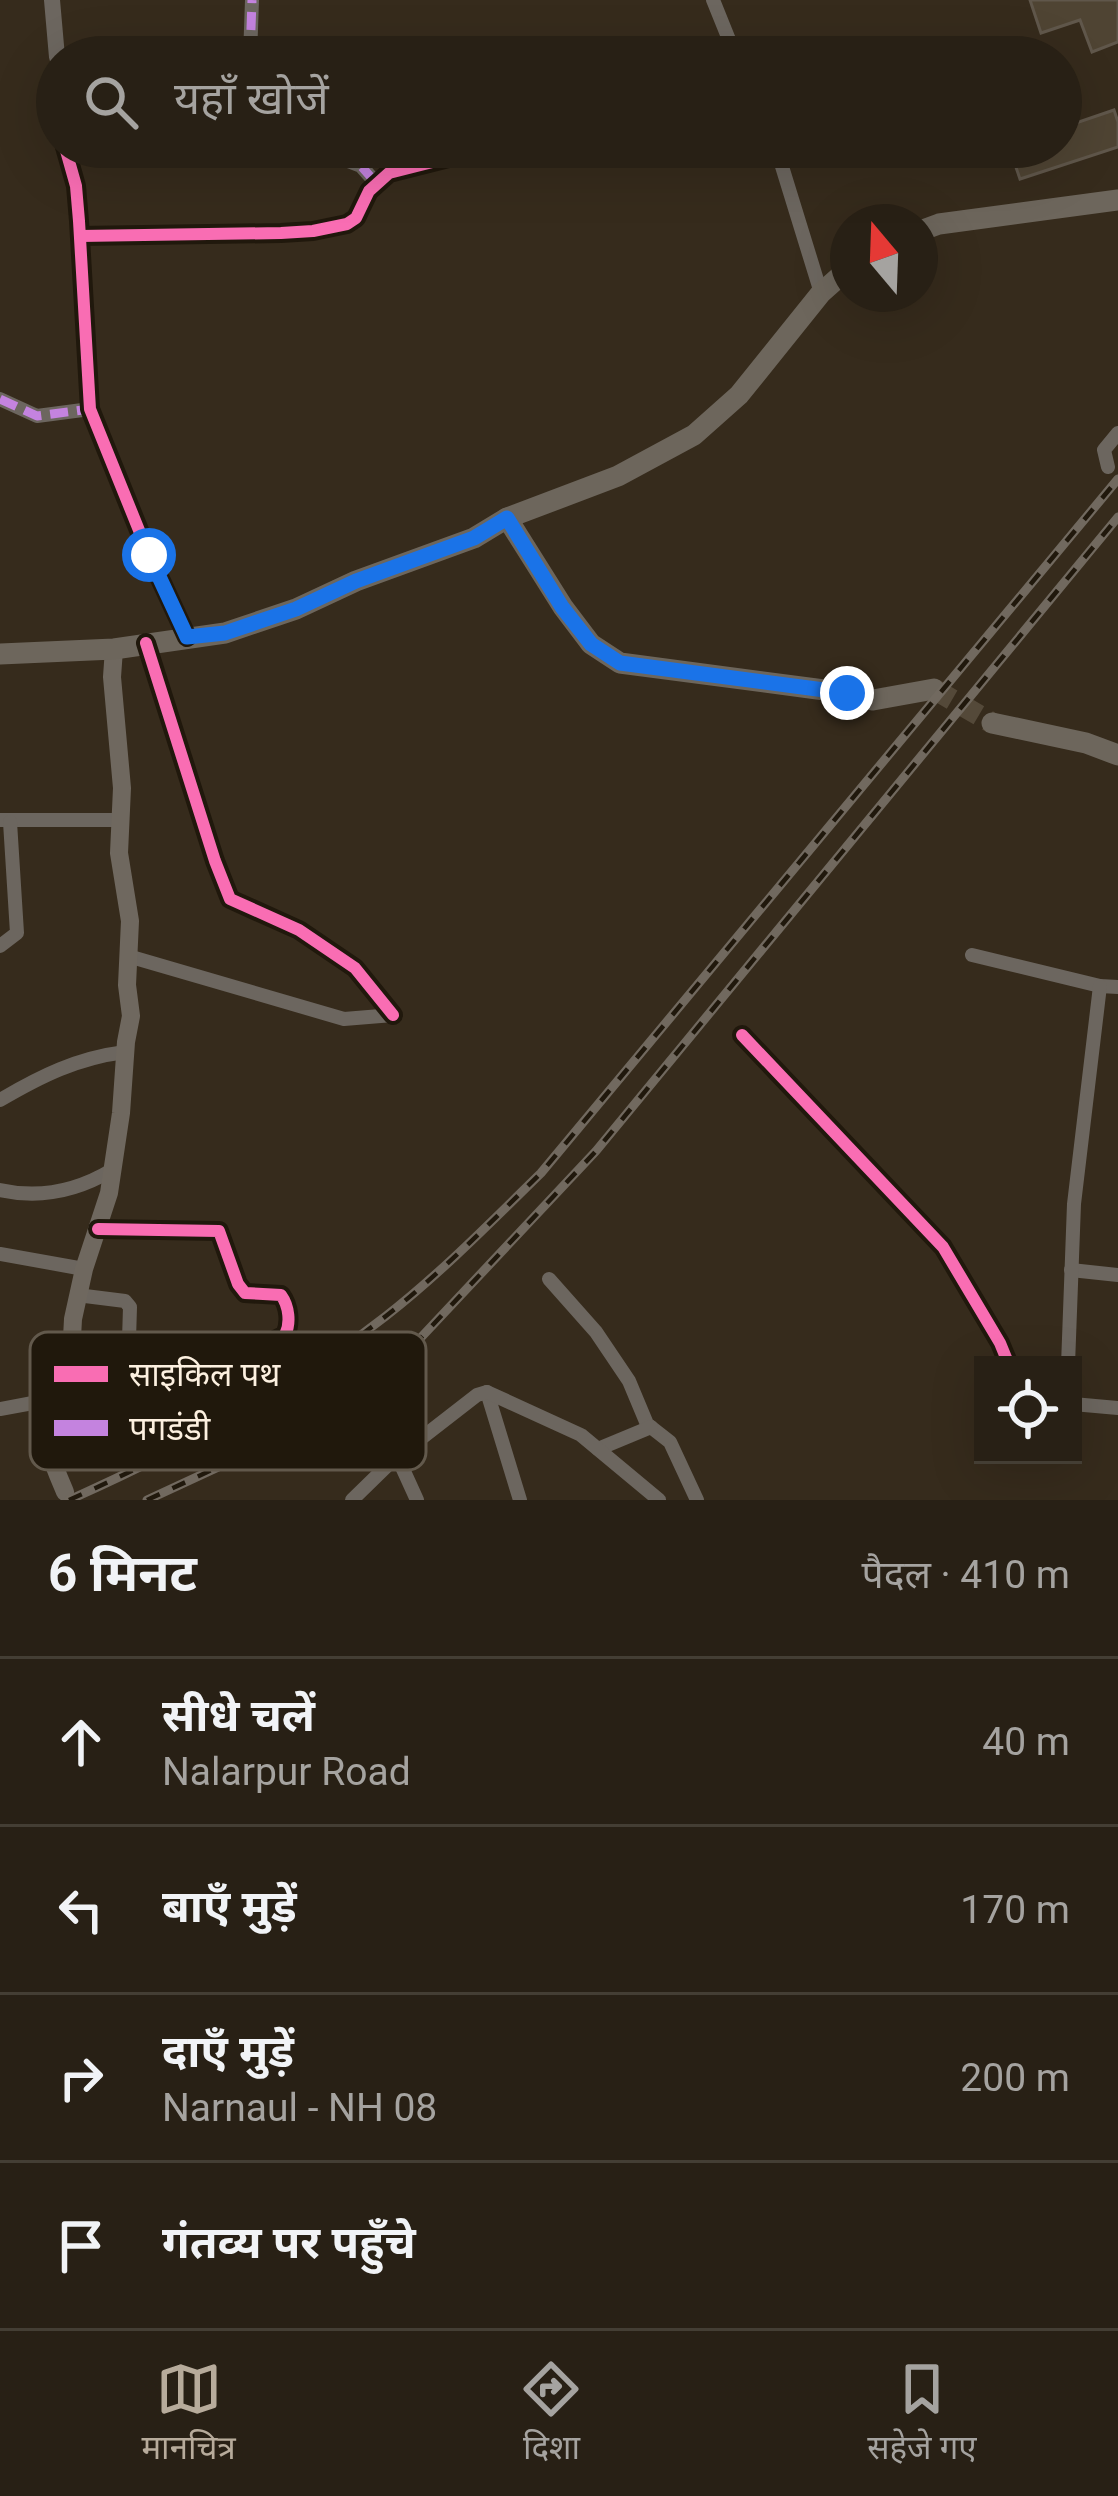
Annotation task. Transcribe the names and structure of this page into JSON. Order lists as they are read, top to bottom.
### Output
{
  "legend": ["साइकिल पथ", "पगडंडी"],
  "north": "top",
  "page": {
    "search": "यहाँ खोजें",
    "heading": ["6 मिनट", "पैदल · 410 m"],
    "list": [
      ["सीधे चलें", "Nalarpur Road", "40 m"],
      ["बाएँ मुड़ें", "170 m"],
      ["दाएँ मुड़ें", "Narnaul - NH 08", "200 m"],
      "गंतव्य पर पहुँचे"
    ],
    "nav": ["मानचित्र", "दिशा", "सहेजे गए"]
  }
}
